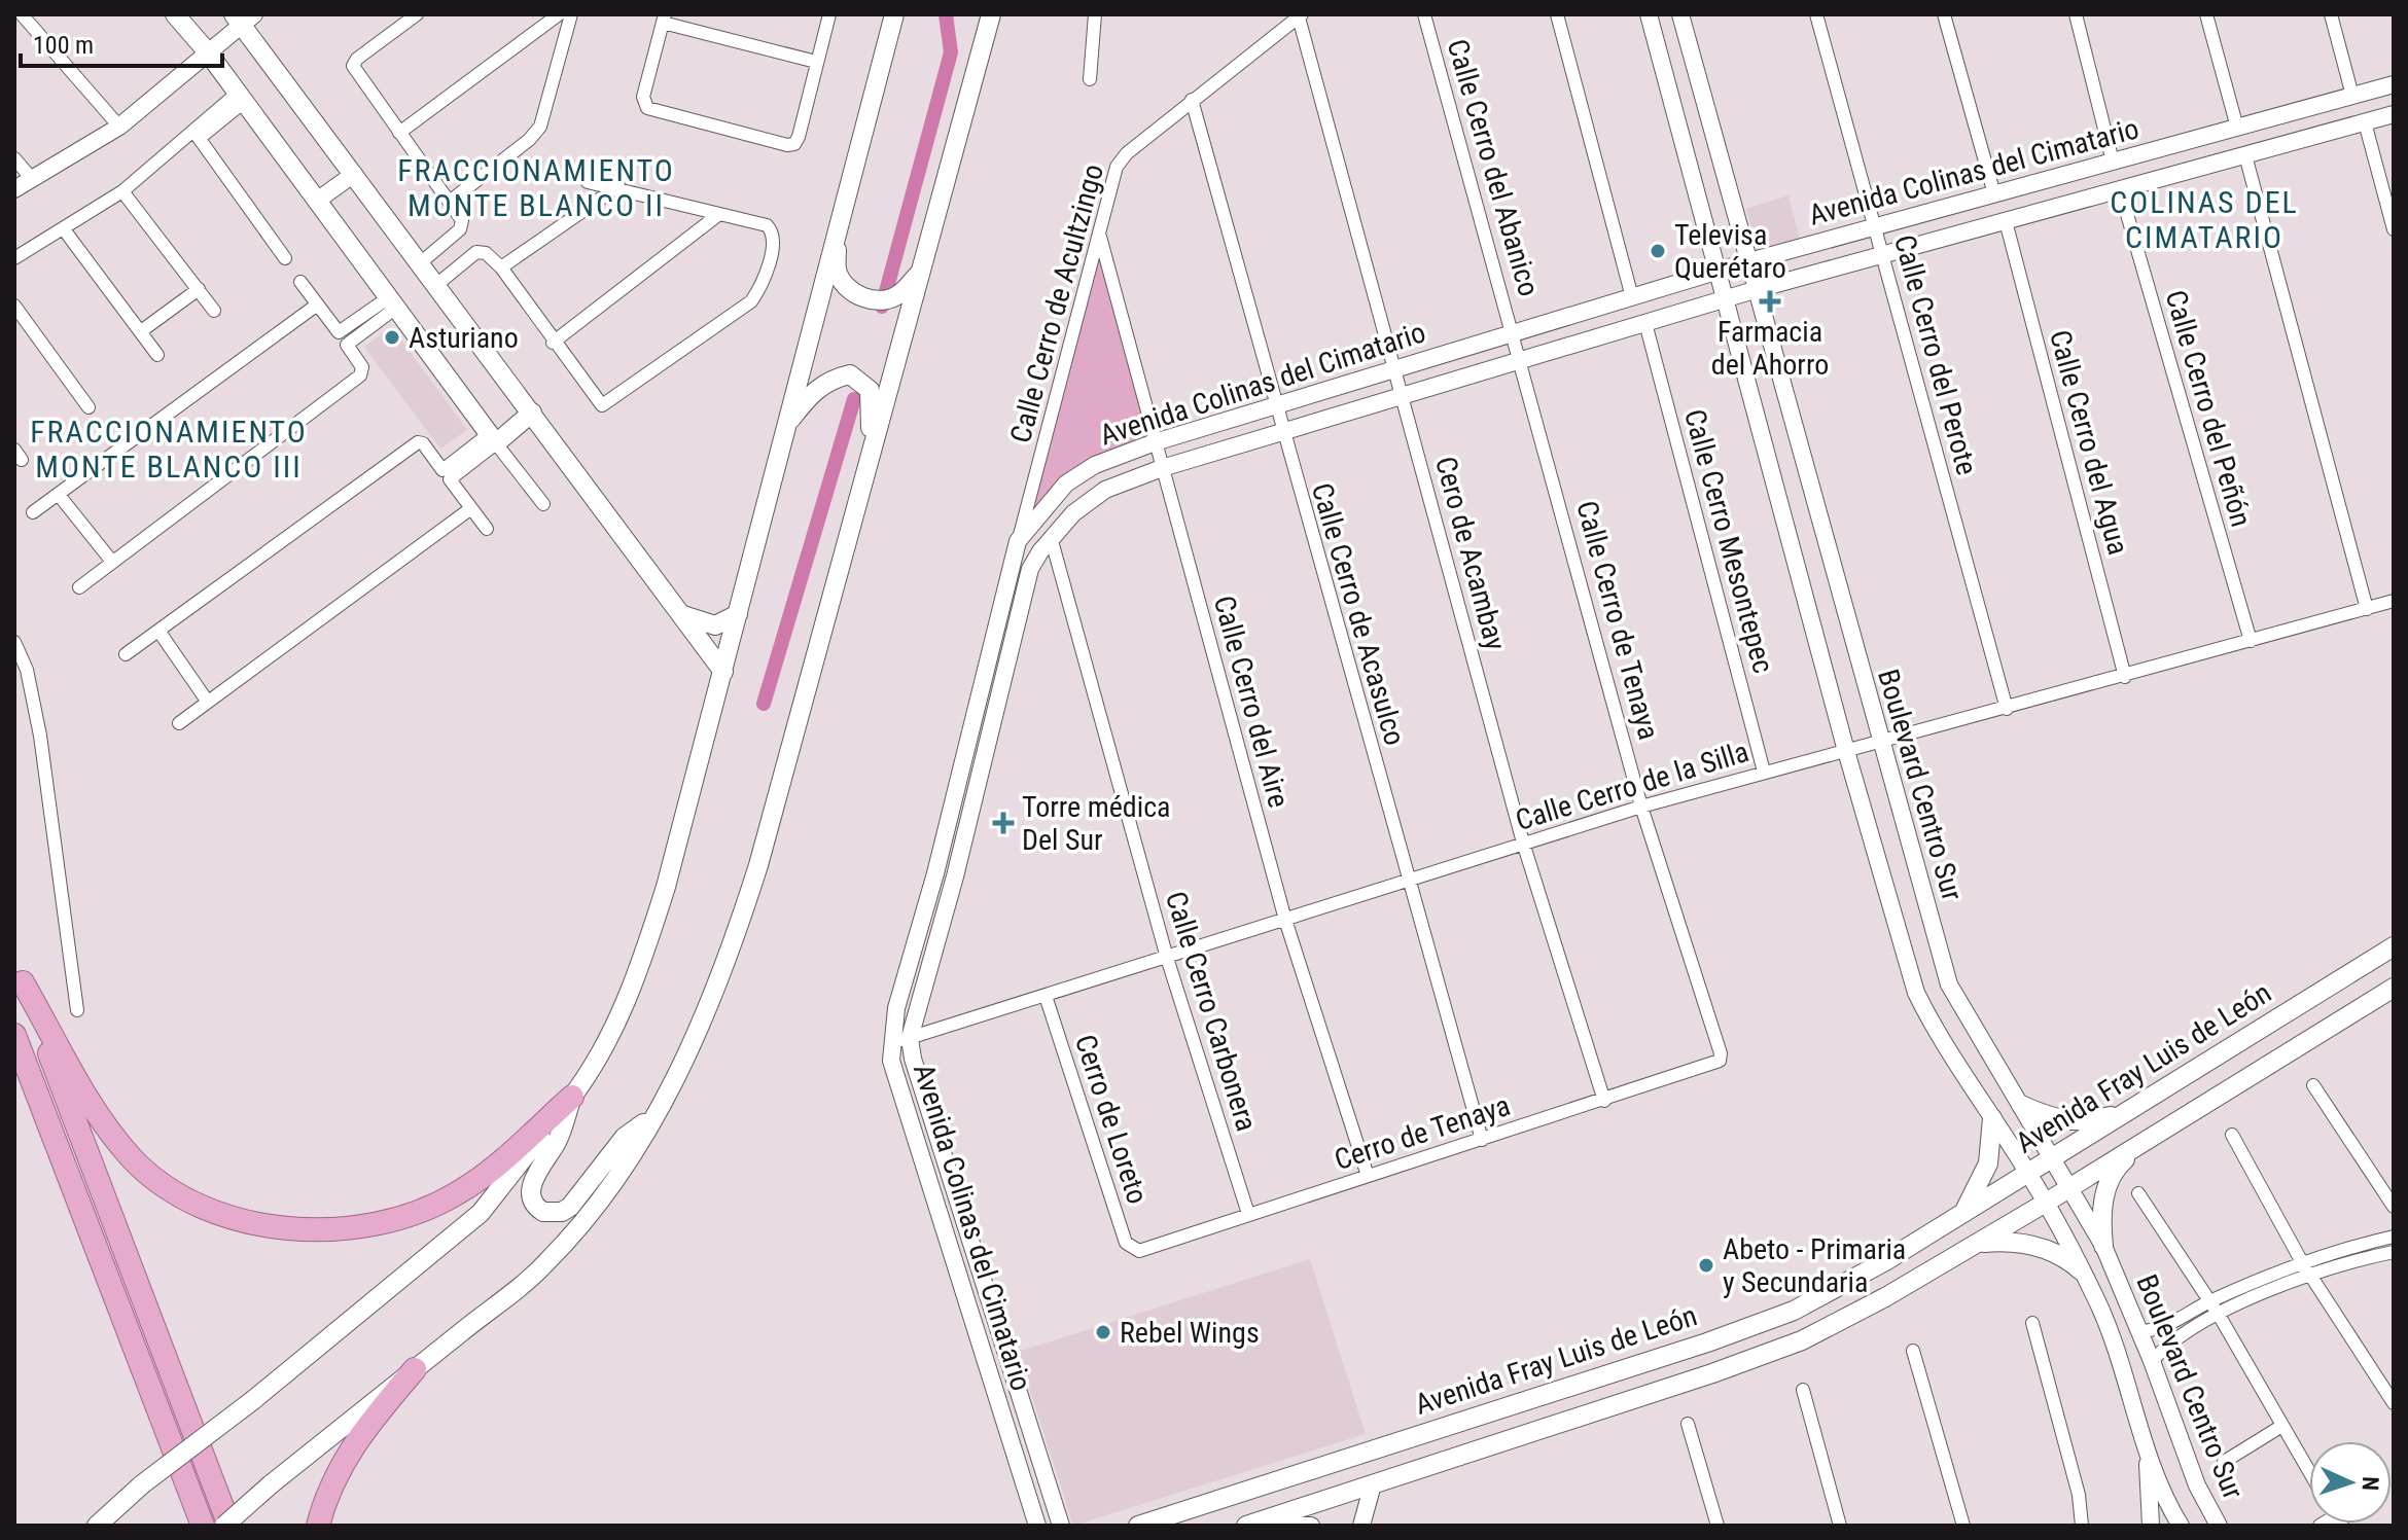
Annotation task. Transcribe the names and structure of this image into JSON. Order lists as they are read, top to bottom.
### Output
{
  "streets": {
    "main road": ["Avenida Fray Luis de León"],
    "street": [
      "Calle Cerro del Abanico",
      "Avenida Colinas del Cimatario",
      "Calle Cerro de Acultzingo",
      "Calle Cerro del Perote",
      "Calle Cerro del Peñón",
      "Calle Cerro del Agua",
      "Calle Cerro Mesontepec",
      "Cero de Acambay",
      "Calle Cerro de Acasulco",
      "Calle Cerro de Tenaya",
      "Calle Cerro del Aire",
      "Boulevard Centro Sur",
      "Calle Cerro de la Silla",
      "Calle Cerro Carbonera",
      "Cerro de Loreto",
      "Cerro de Tenaya"
    ]
  },
  "crossings": [
    ["Calle Cerro del Abanico", "Avenida Colinas del Cimatario"],
    ["Calle Cerro del Abanico", "Calle Cerro de Tenaya"],
    ["Avenida Colinas del Cimatario", "Calle Cerro de Acultzingo"],
    ["Avenida Colinas del Cimatario", "Calle Cerro del Perote"],
    ["Avenida Colinas del Cimatario", "Calle Cerro del Peñón"],
    ["Avenida Colinas del Cimatario", "Calle Cerro del Agua"],
    ["Avenida Colinas del Cimatario", "Calle Cerro Mesontepec"],
    ["Avenida Colinas del Cimatario", "Cero de Acambay"],
    ["Avenida Colinas del Cimatario", "Calle Cerro de Acasulco"],
    ["Avenida Colinas del Cimatario", "Calle Cerro de Tenaya"],
    ["Avenida Colinas del Cimatario", "Calle Cerro del Aire"],
    ["Avenida Colinas del Cimatario", "Boulevard Centro Sur"],
    ["Avenida Colinas del Cimatario", "Calle Cerro de la Silla"],
    ["Avenida Colinas del Cimatario", "Calle Cerro Carbonera"],
    ["Calle Cerro de Acultzingo", "Cero de Acambay"],
    ["Calle Cerro de Acultzingo", "Calle Cerro de Acasulco"],
    ["Calle Cerro de Acultzingo", "Calle Cerro del Aire"],
    ["Calle Cerro del Perote", "Calle Cerro de la Silla"],
    ["Calle Cerro del Peñón", "Calle Cerro de la Silla"],
    ["Calle Cerro del Agua", "Calle Cerro de la Silla"],
    ["Calle Cerro Mesontepec", "Calle Cerro de la Silla"],
    ["Cero de Acambay", "Calle Cerro de la Silla"],
    ["Cero de Acambay", "Cerro de Tenaya"],
    ["Calle Cerro de Acasulco", "Calle Cerro de la Silla"],
    ["Calle Cerro de Acasulco", "Cerro de Tenaya"],
    ["Calle Cerro de Tenaya", "Calle Cerro de la Silla"],
    ["Calle Cerro de Tenaya", "Cerro de Tenaya"],
    ["Calle Cerro del Aire", "Calle Cerro de la Silla"],
    ["Calle Cerro del Aire", "Cerro de Tenaya"],
    ["Boulevard Centro Sur", "Calle Cerro de la Silla"],
    ["Boulevard Centro Sur", "Avenida Fray Luis de León"],
    ["Calle Cerro de la Silla", "Calle Cerro Carbonera"],
    ["Calle Cerro de la Silla", "Cerro de Loreto"],
    ["Calle Cerro Carbonera", "Cerro de Tenaya"],
    ["Cerro de Loreto", "Cerro de Tenaya"]
  ],
  "districts": ["FRACCIONAMIENTO MONTE BLANCO II", "COLINAS DEL CIMATARIO", "FRACCIONAMIENTO MONTE BLANCO III"],
  "places": {
    "other": [
      "Televisa Querétaro",
      "Asturiano",
      "Abeto - Primaria y Secundaria",
      "Rebel Wings"
    ],
    "health": ["Farmacia del Ahorro", "Torre médica Del Sur"]
  },
  "scale_bar": "100 m",
  "north": "right"
}
